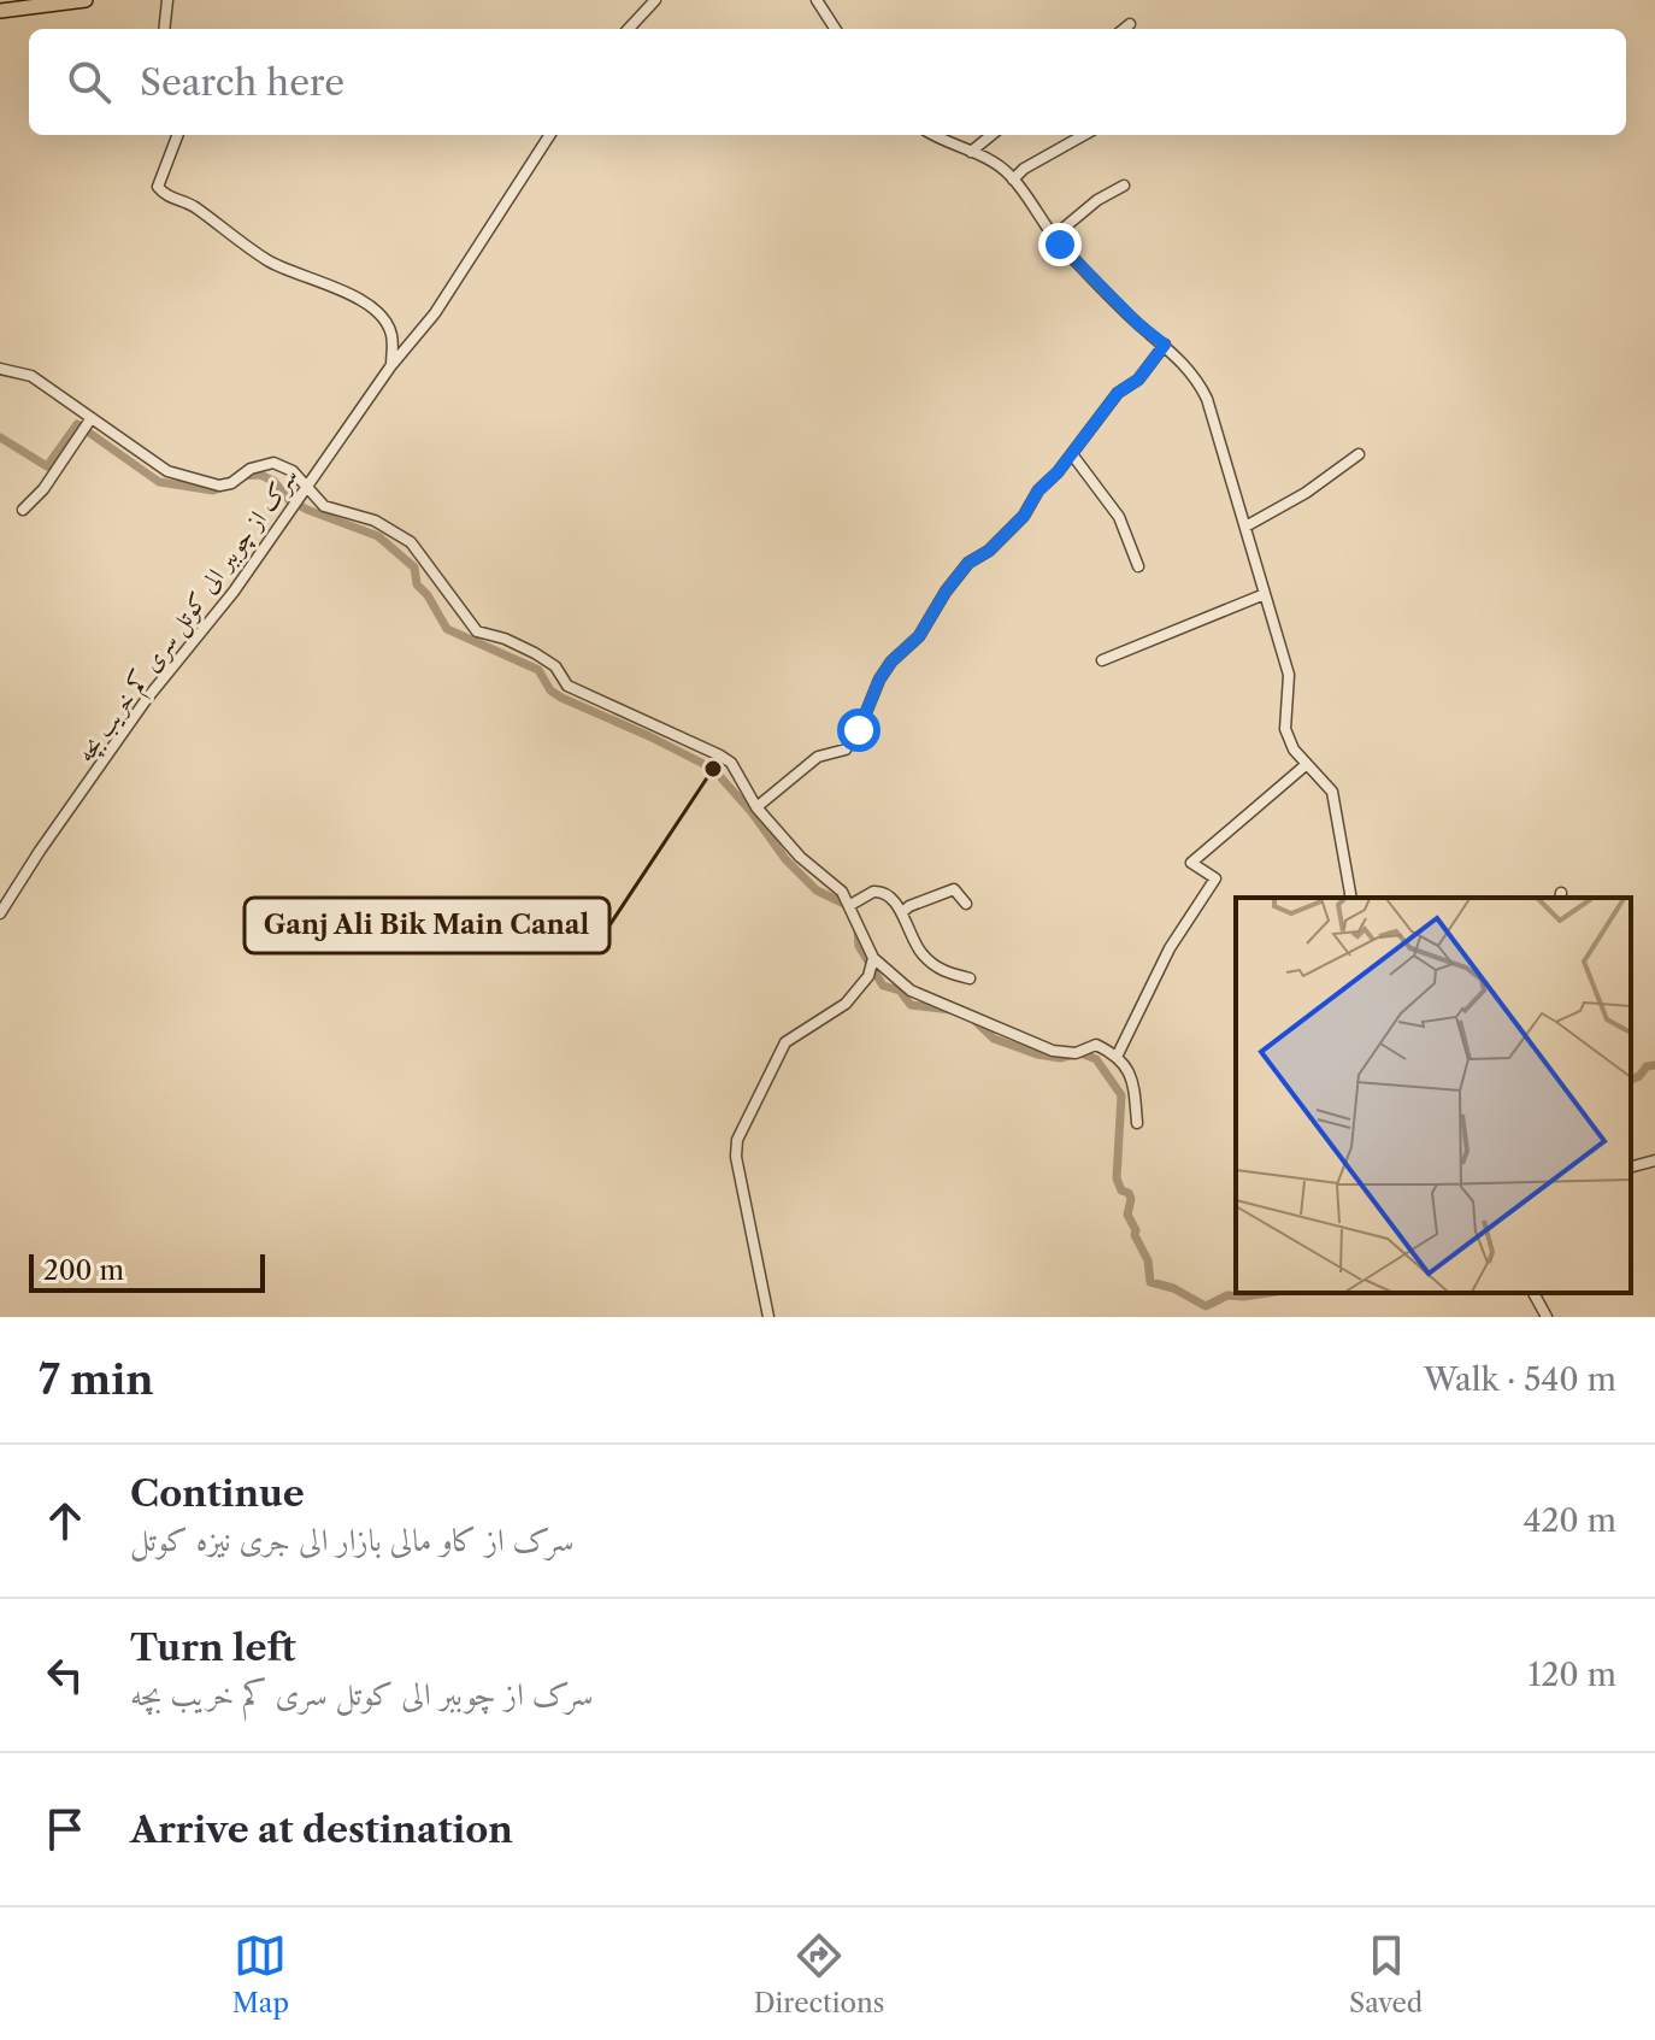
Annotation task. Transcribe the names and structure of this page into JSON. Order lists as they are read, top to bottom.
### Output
{
  "streets": {
    "street": ["سرک از چوببر الی کوتل سری کم خریب بچه"]
  },
  "places": ["Ganj Ali Bik Main Canal"],
  "scale_bar": "200 m",
  "page": {
    "search": "Search here",
    "scale": "200 m",
    "heading": ["7 min", "Walk · 540 m"],
    "list": [
      ["Continue", "سرک از کاو مالی بازار الی جری نیزه کوتل", "420 m"],
      ["Turn left", "سرک از چوببر الی کوتل سری کم خریب بچه", "120 m"],
      "Arrive at destination"
    ],
    "nav": ["Map", "Directions", "Saved"]
  }
}
